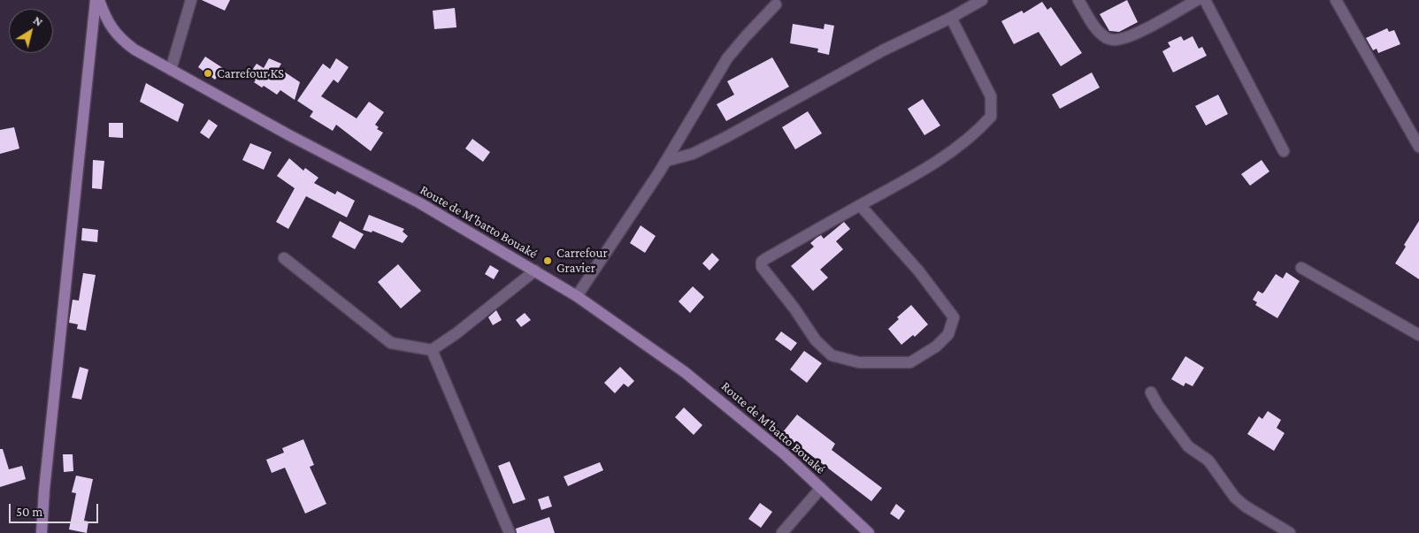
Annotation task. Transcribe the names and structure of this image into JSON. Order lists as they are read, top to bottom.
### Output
{
  "streets": {
    "street": ["Route de M'batto Bouaké"]
  },
  "places": ["Carrefour KS", "Carrefour Gravier"],
  "scale_bar": "50 m",
  "north": "top right"
}
